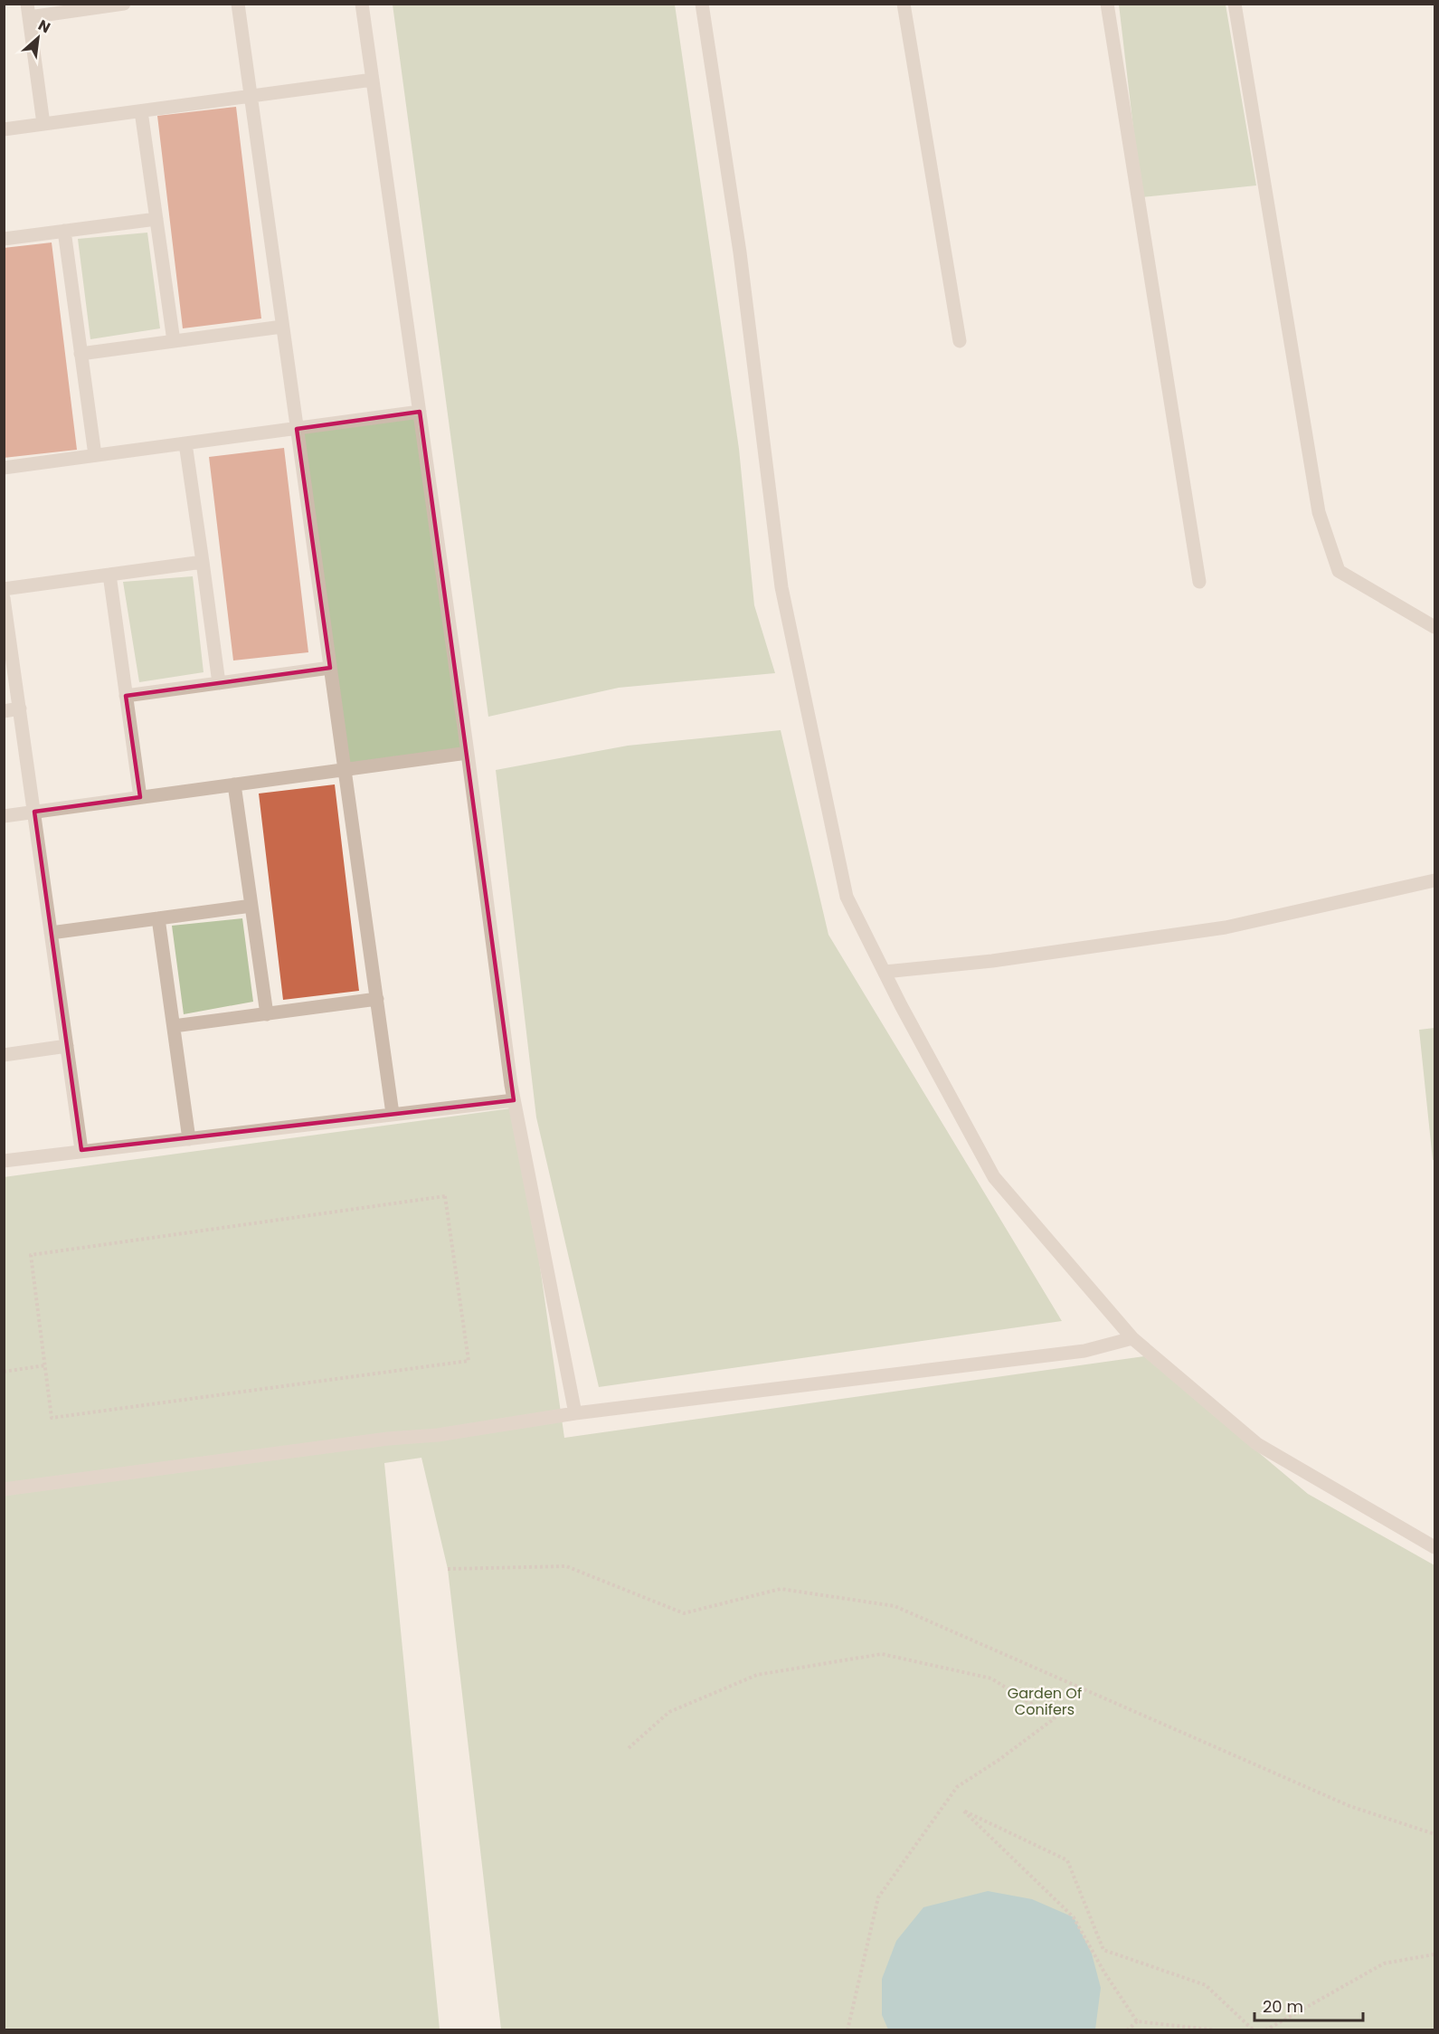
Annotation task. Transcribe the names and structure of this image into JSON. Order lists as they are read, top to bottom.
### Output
{
  "parks": ["Garden Of Conifers"],
  "scale_bar": "20 m",
  "north": "top right"
}
